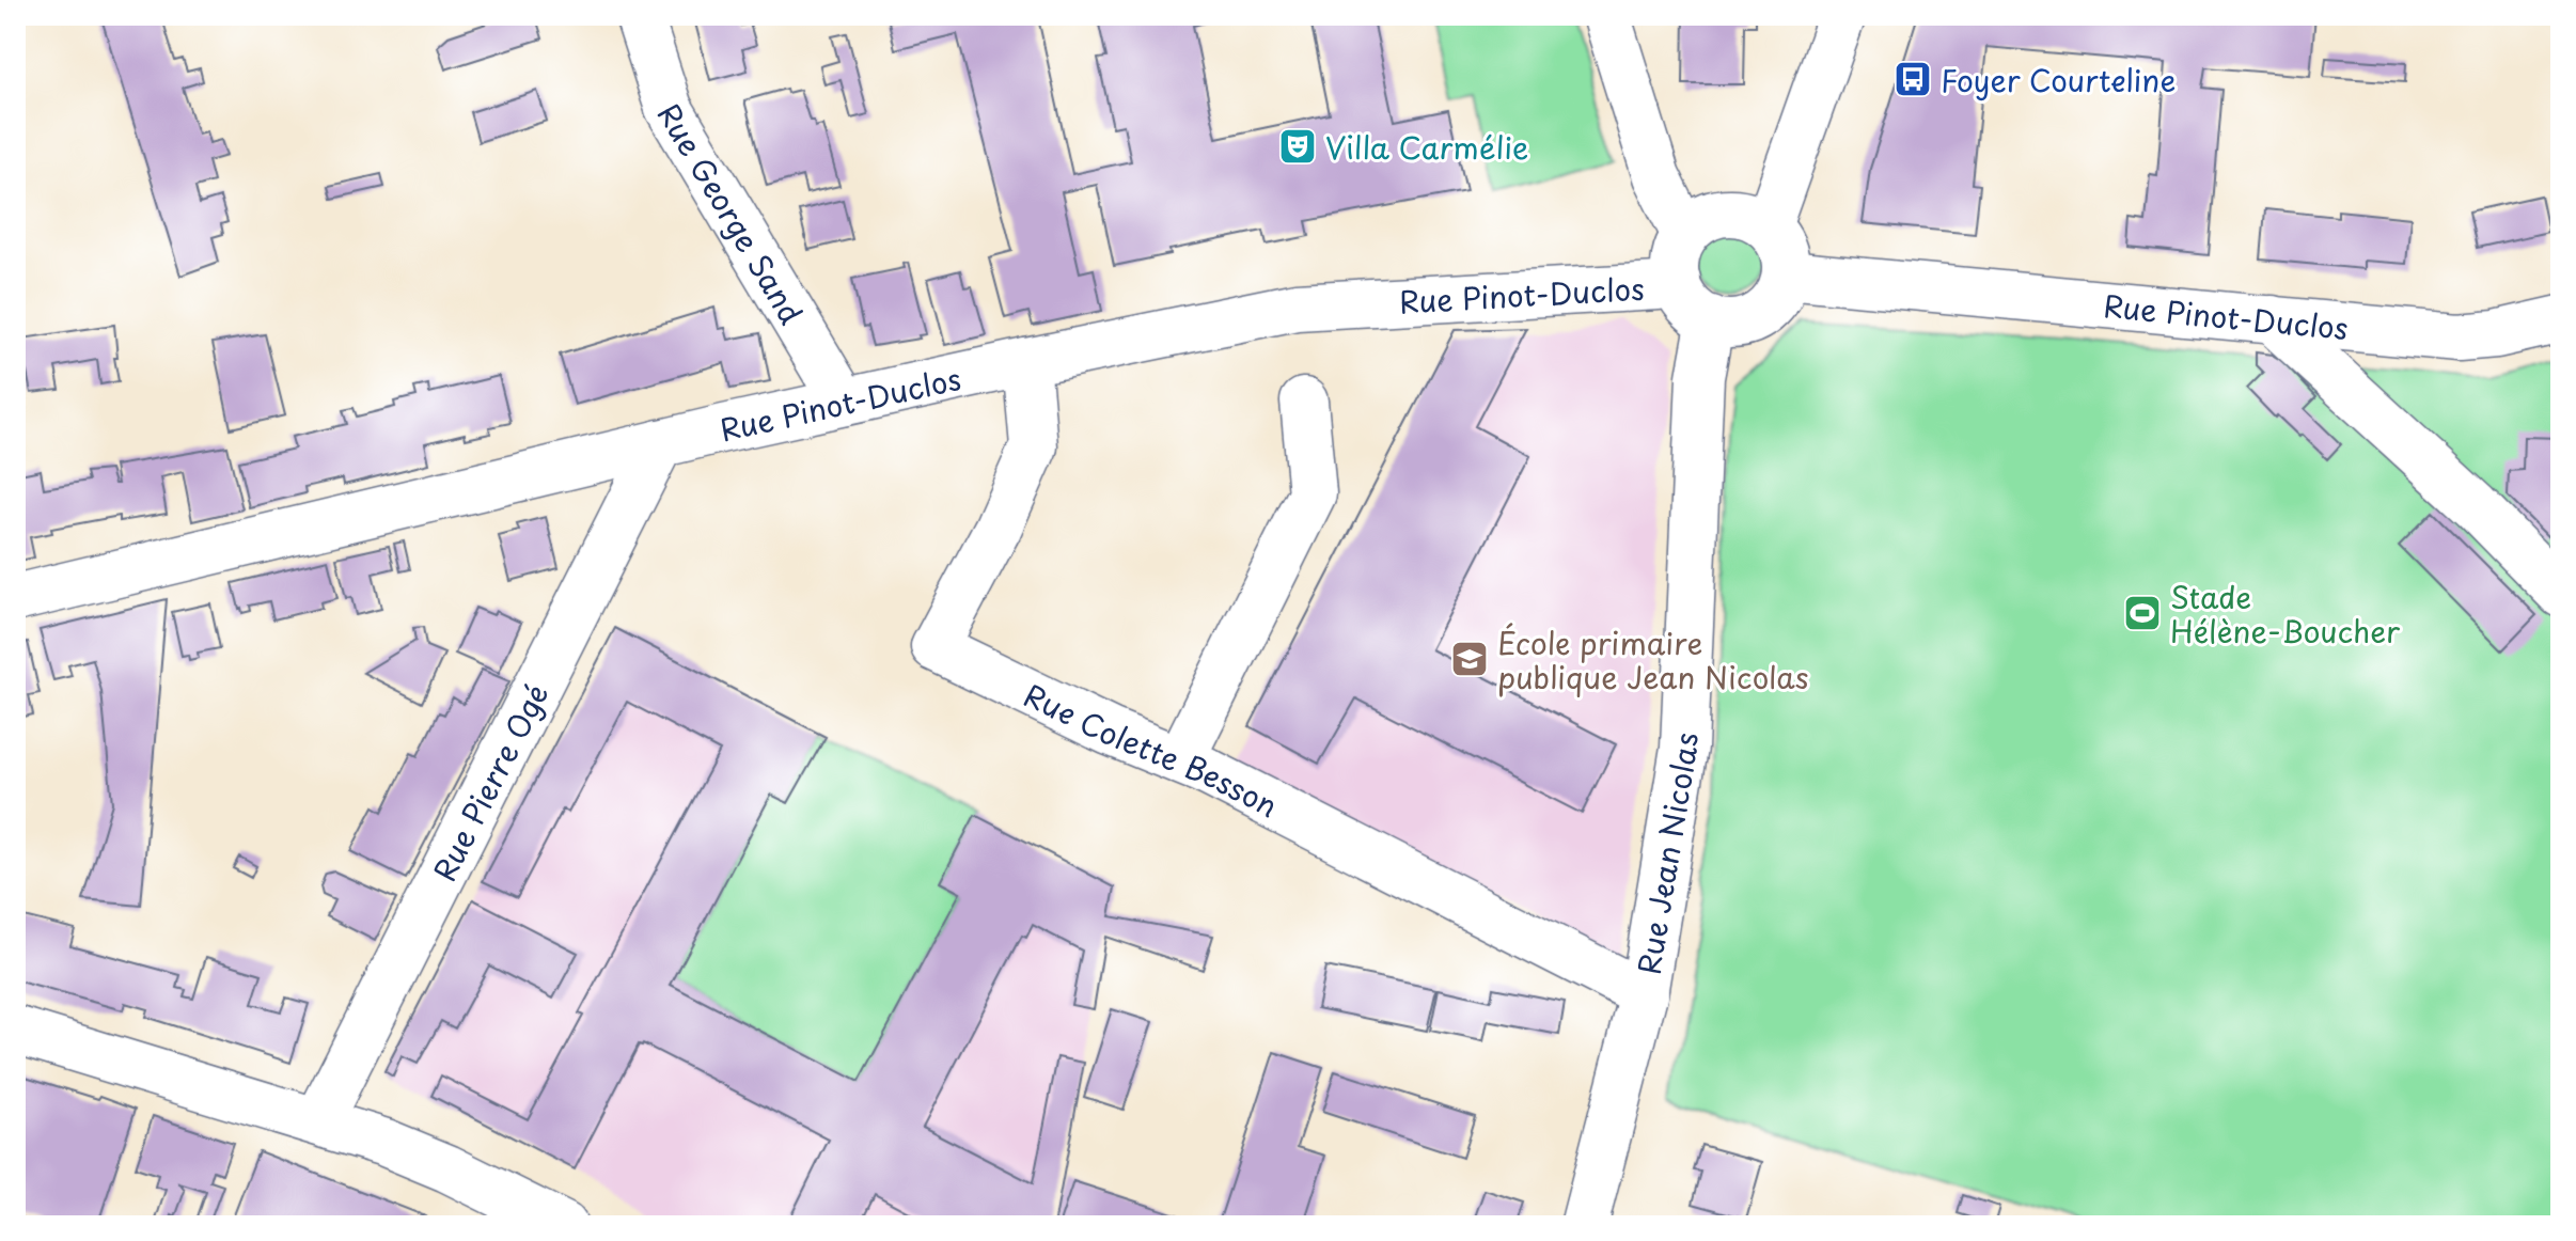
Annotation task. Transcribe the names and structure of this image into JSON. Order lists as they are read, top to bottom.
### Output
{
  "streets": {
    "street": [
      "Rue George Sand",
      "Rue Pinot-Duclos",
      "Rue Colette Besson",
      "Rue Pierre Ogé",
      "Rue Jean Nicolas"
    ]
  },
  "crossings": [
    ["Rue George Sand", "Rue Pinot-Duclos"],
    ["Rue Pinot-Duclos", "Rue Colette Besson"],
    ["Rue Pinot-Duclos", "Rue Pierre Ogé"],
    ["Rue Pinot-Duclos", "Rue Jean Nicolas"],
    ["Rue Colette Besson", "Rue Jean Nicolas"]
  ],
  "places": {
    "bus stop": ["Foyer Courteline"],
    "theatre": ["Villa Carmélie"],
    "sports": ["Stade Hélène-Boucher"],
    "school or university": ["École primaire publique Jean Nicolas"]
  }
}
